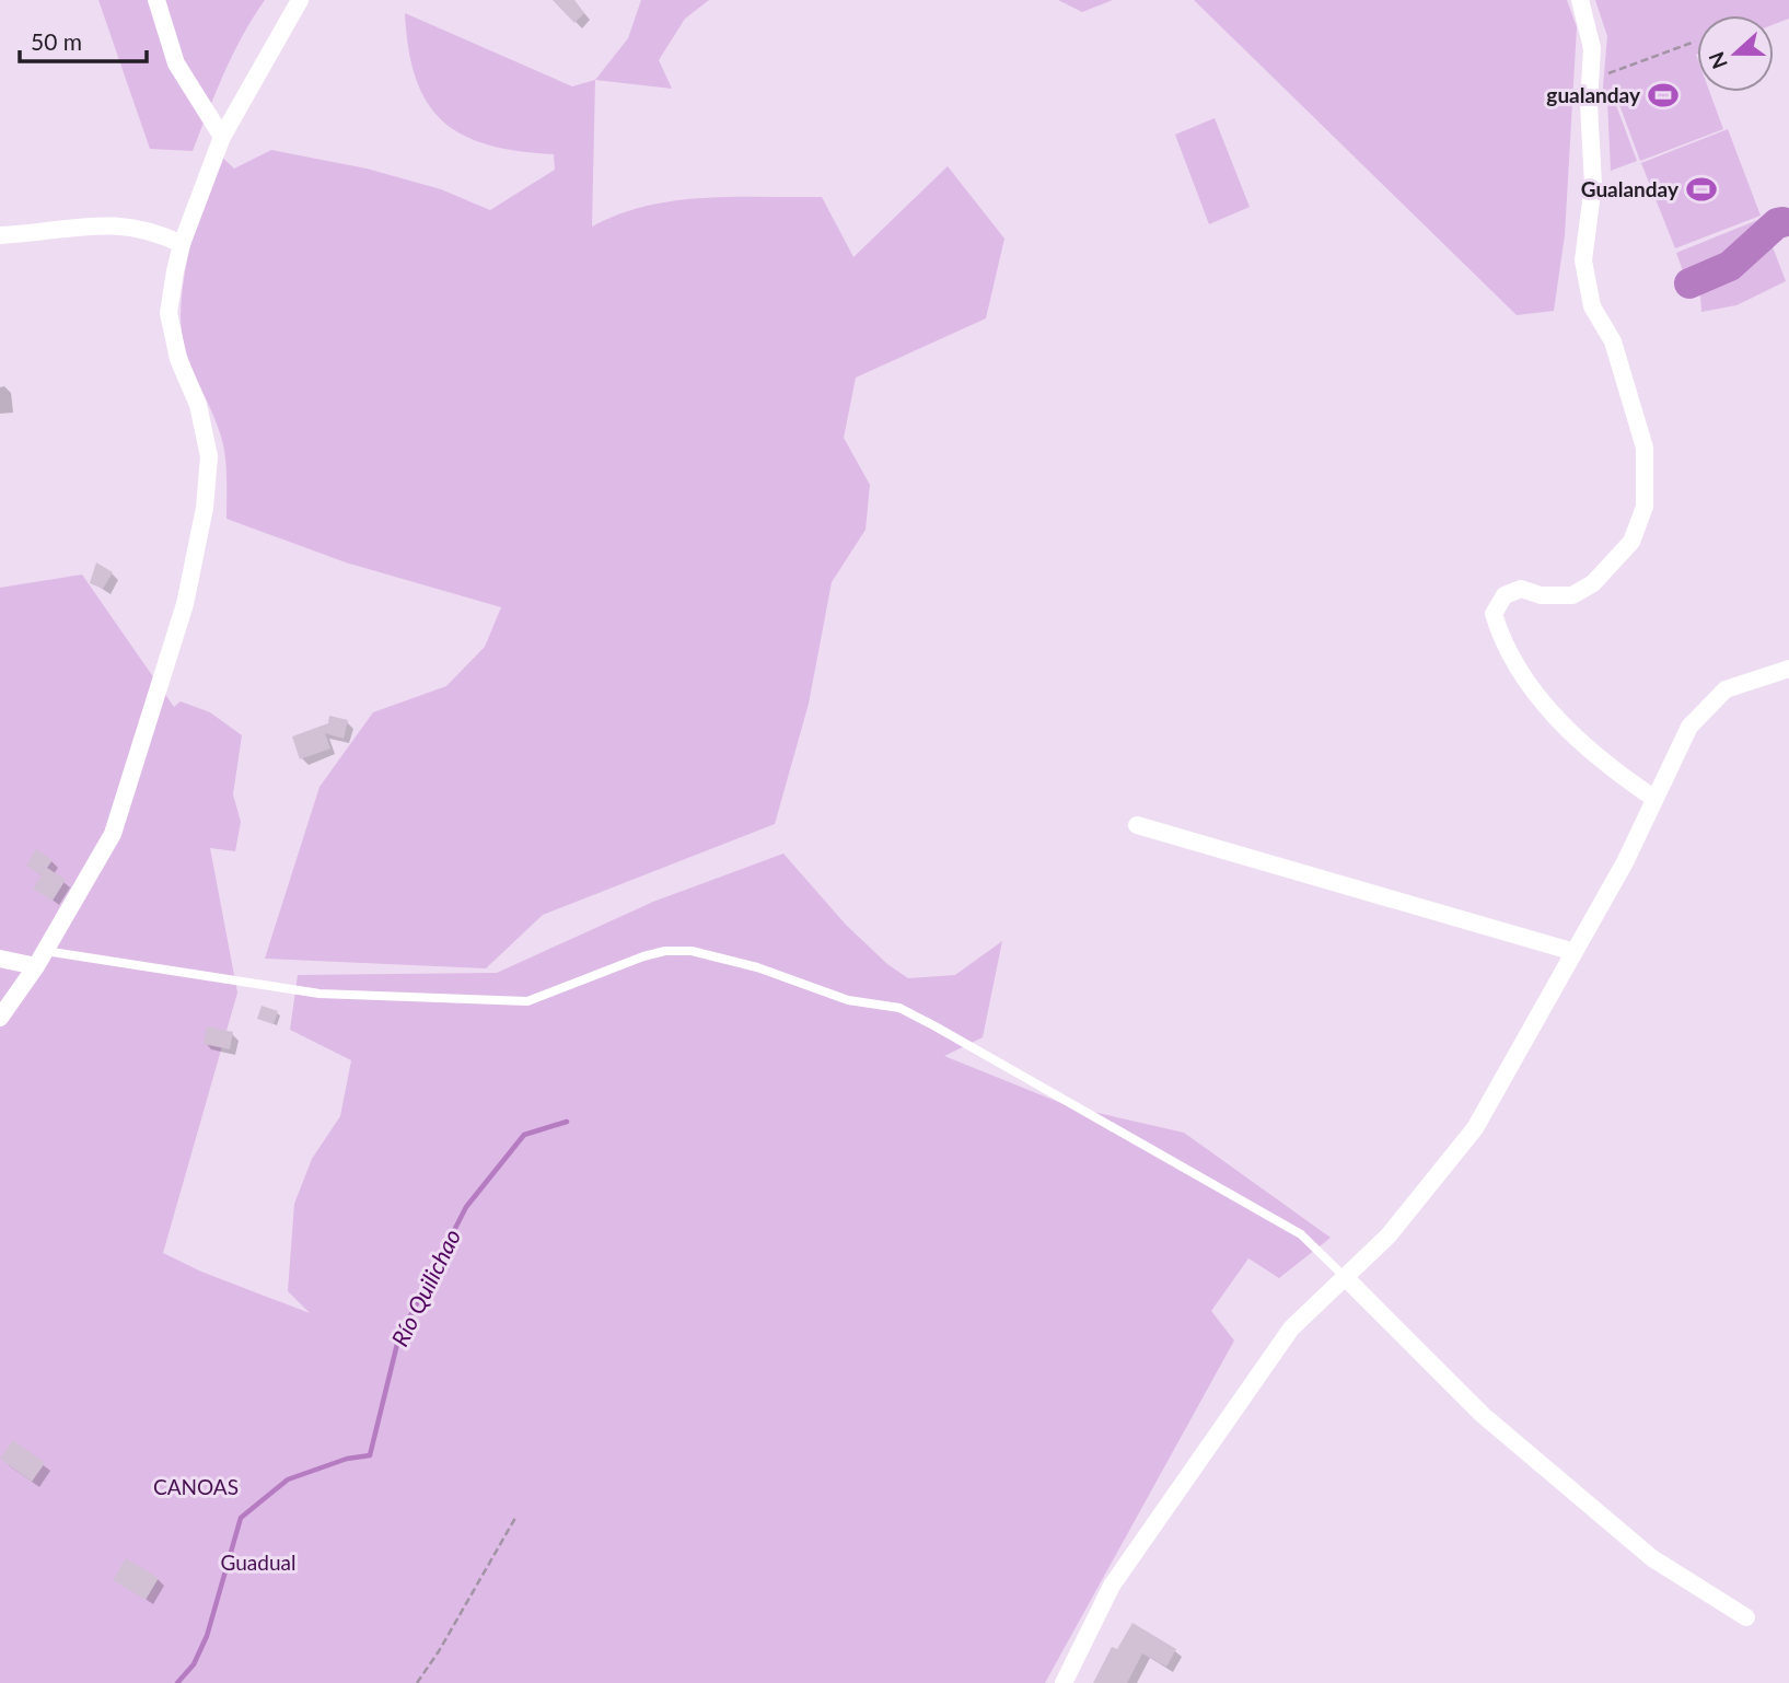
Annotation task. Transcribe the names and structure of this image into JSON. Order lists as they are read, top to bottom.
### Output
{
  "water": ["Río Quilichao"],
  "parks": ["CANOAS", "Guadual"],
  "places": {
    "sports": ["gualanday", "Gualanday"]
  },
  "scale_bar": "50 m",
  "north": "left"
}
